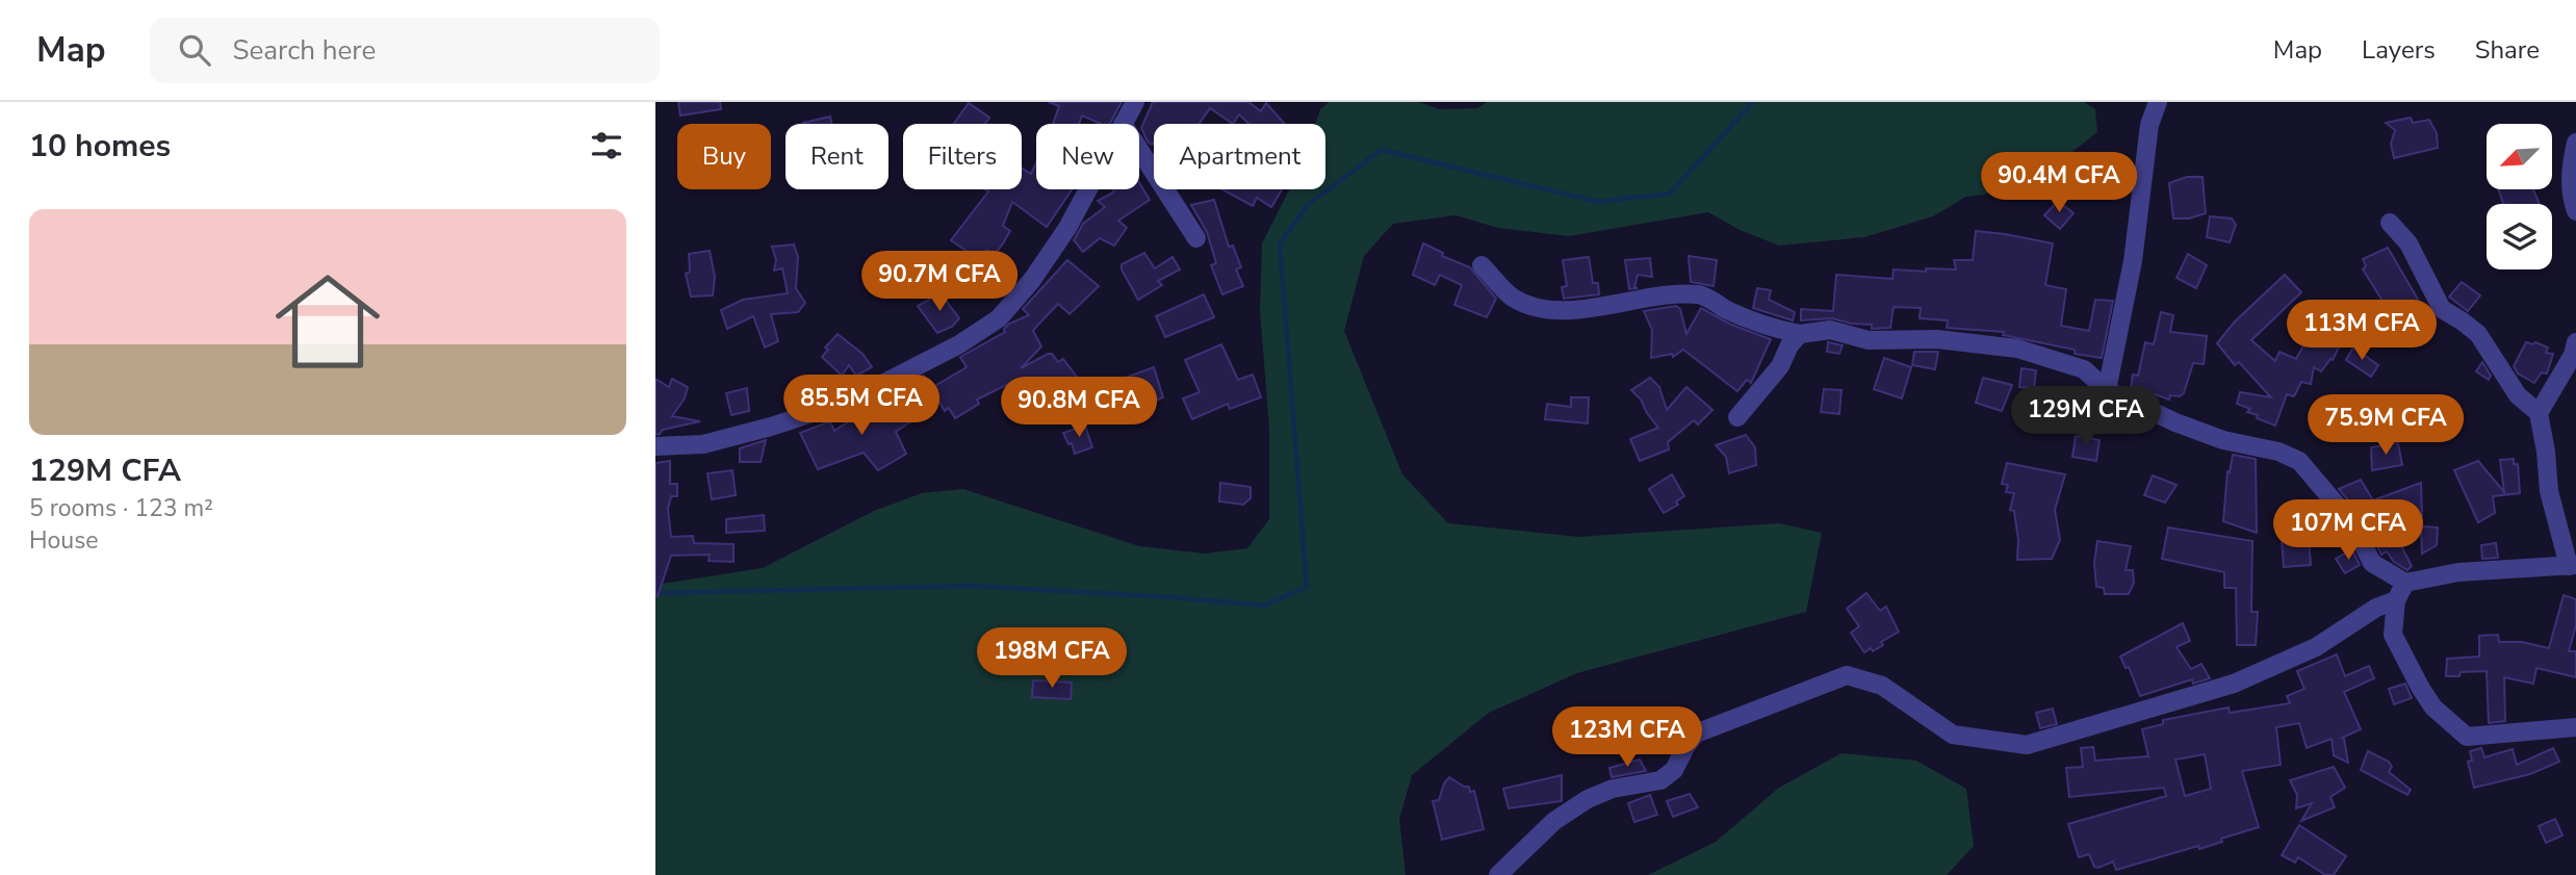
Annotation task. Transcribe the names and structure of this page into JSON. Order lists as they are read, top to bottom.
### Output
{
  "north": "bottom left",
  "page": {
    "header": "Map",
    "search": "Search here",
    "nav": ["Map", "Layers", "Share"],
    "heading": "10 homes",
    "chip": [
      "Buy",
      "Rent",
      "Filters",
      "New",
      "Apartment"
    ],
    "price": [
      "90.4M CFA",
      "90.7M CFA",
      "113M CFA",
      "85.5M CFA",
      "90.8M CFA",
      "129M CFA",
      "75.9M CFA",
      "107M CFA",
      "198M CFA",
      "123M CFA"
    ],
    "list": [
      {
        "name": "129M CFA",
        "note": "5 rooms · 123 m² · House"
      }
    ]
  }
}
